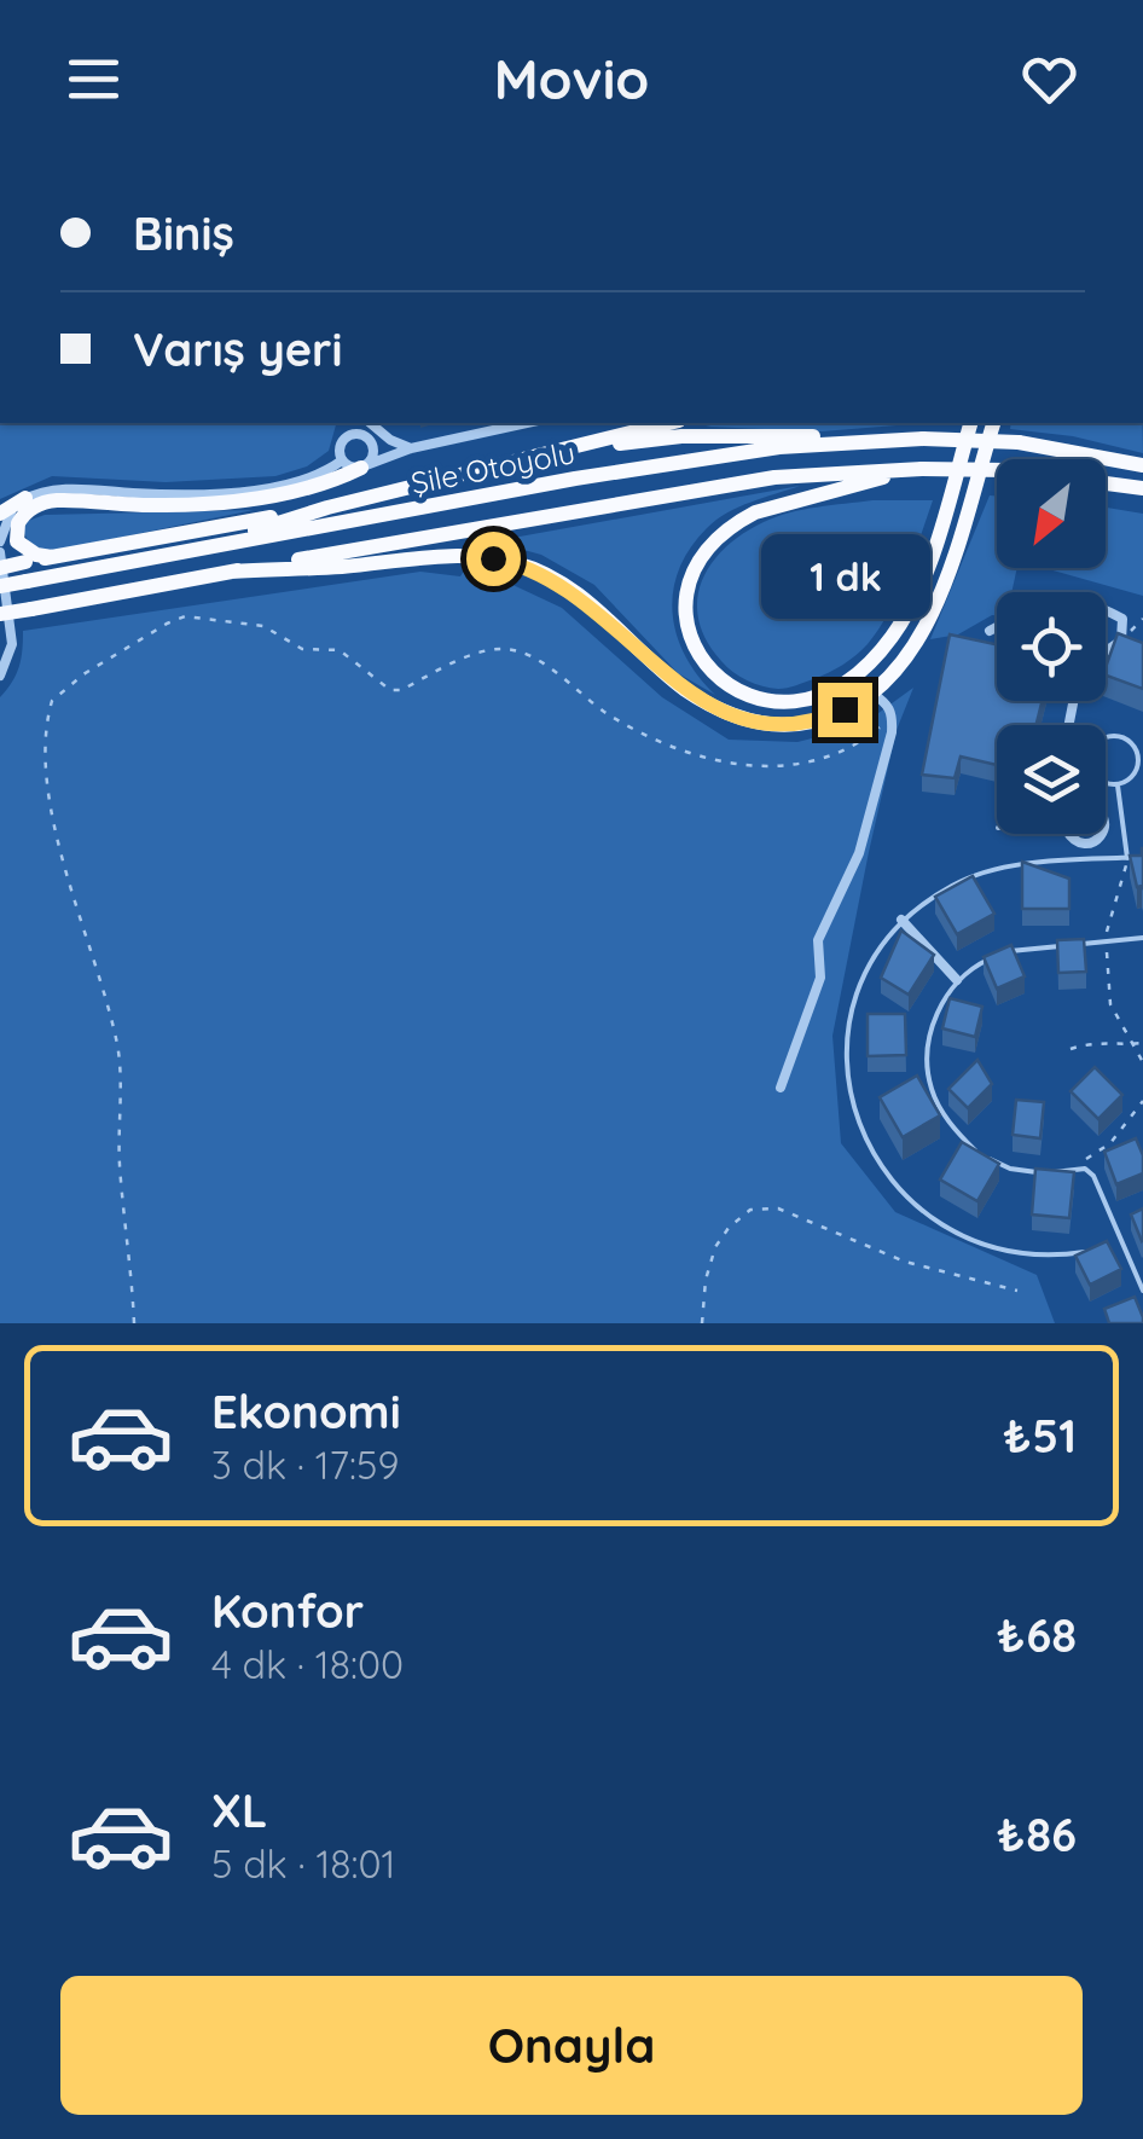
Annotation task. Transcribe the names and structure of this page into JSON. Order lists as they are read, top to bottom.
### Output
{
  "streets": {
    "highway": ["Şile Otoyolu"]
  },
  "north": "bottom left",
  "page": {
    "header": "Movio",
    "banner": ["Biniş", "Varış yeri"],
    "bubble": "1 dk",
    "list": [
      {
        "name": "Ekonomi",
        "note": "3 dk · 17:59",
        "value": "₺51"
      },
      {
        "name": "Konfor",
        "note": "4 dk · 18:00",
        "value": "₺68"
      },
      {
        "name": "XL",
        "note": "5 dk · 18:01",
        "value": "₺86"
      }
    ],
    "buttons": "Onayla"
  }
}
